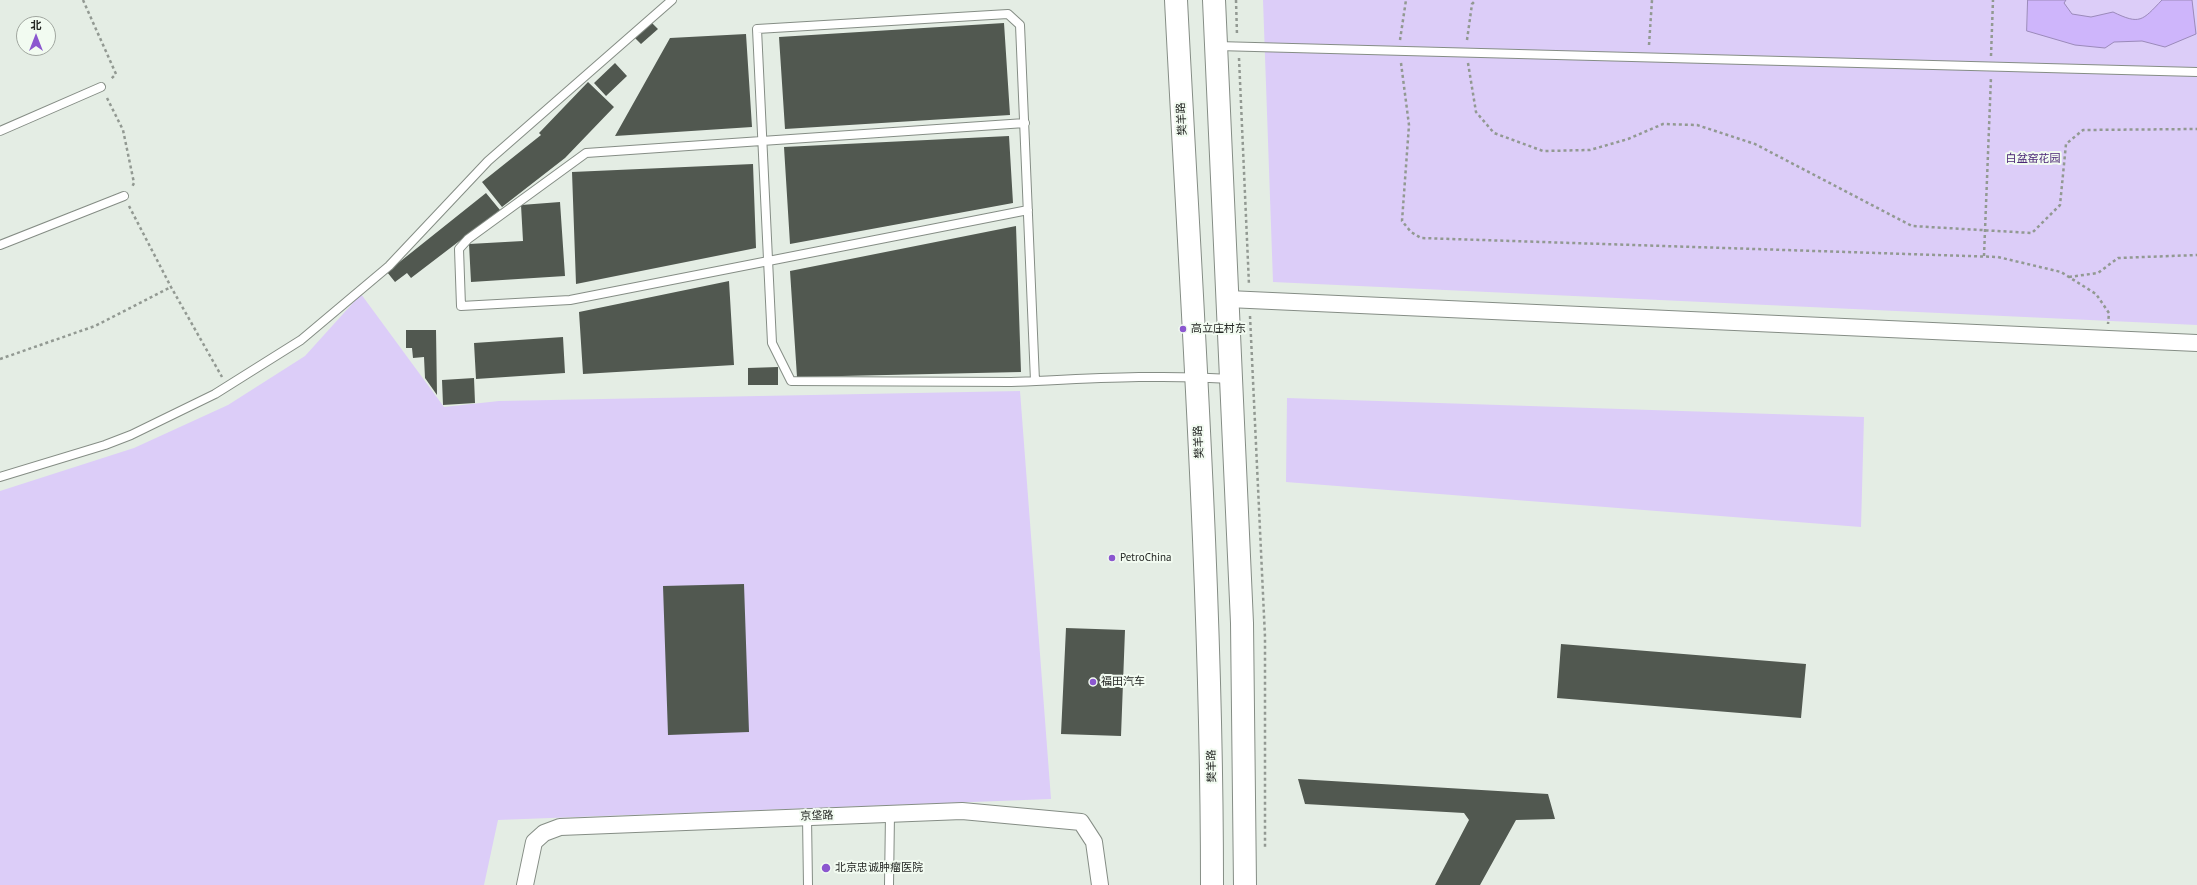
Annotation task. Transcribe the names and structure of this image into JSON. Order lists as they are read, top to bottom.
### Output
{
  "streets": {
    "main road": ["樊羊路"],
    "street": ["京垡路"]
  },
  "parks": ["白盆窑花园"],
  "places": [
    "高立庄村东",
    "PetroChina",
    "福田汽车",
    "北京忠诚肿瘤医院"
  ],
  "north": "top"
}
